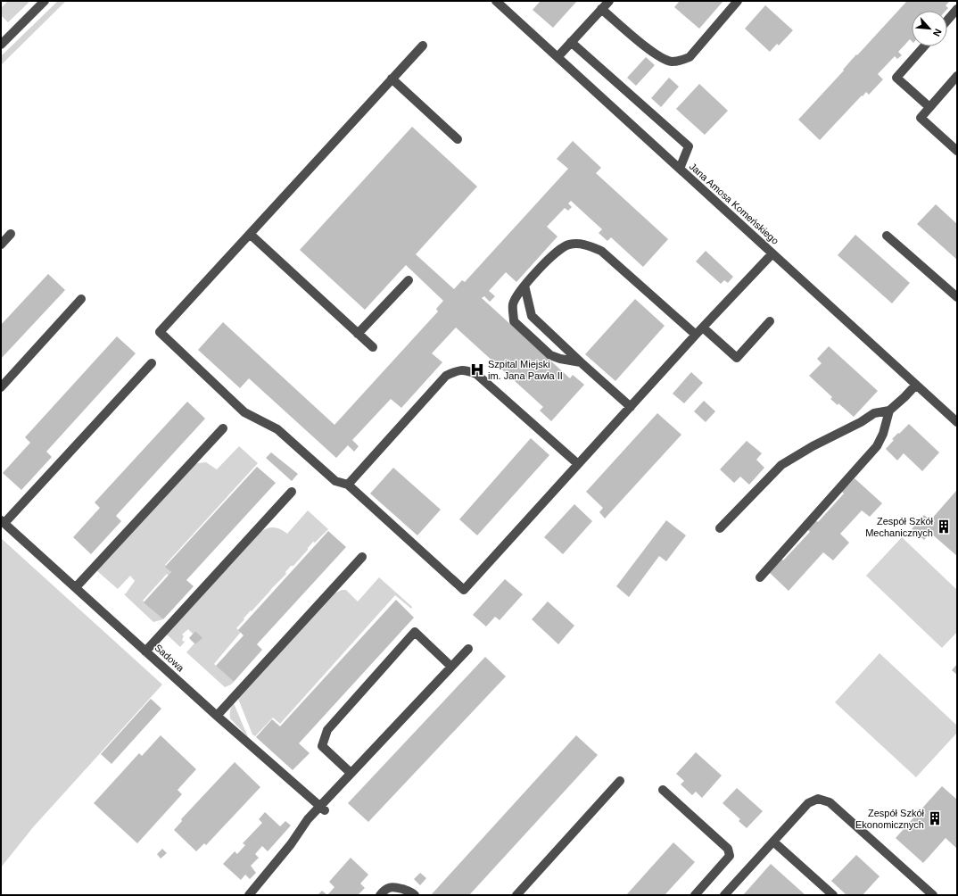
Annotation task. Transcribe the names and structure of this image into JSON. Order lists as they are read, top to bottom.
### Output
{
  "streets": {
    "street": ["Jana Amosa Komeńskiego", "Sadowa"]
  },
  "places": {
    "hospital": ["Szpital Miejski im. Jana Pawła II"],
    "building": ["Zespół Szkół Mechanicznych", "Zespół Szkół Ekonomicznych"]
  },
  "north": "bottom right"
}
